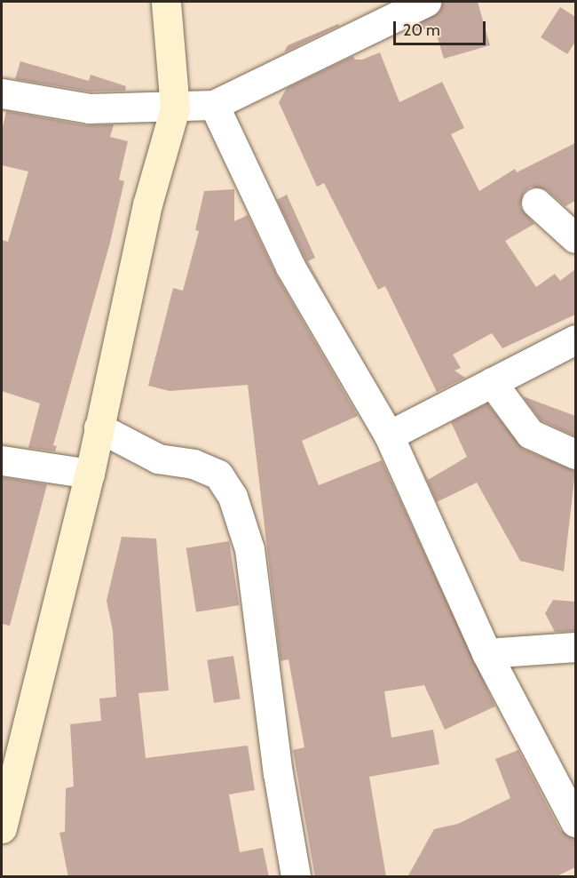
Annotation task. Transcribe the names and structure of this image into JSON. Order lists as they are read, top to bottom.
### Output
{
  "scale_bar": "20 m"
}
